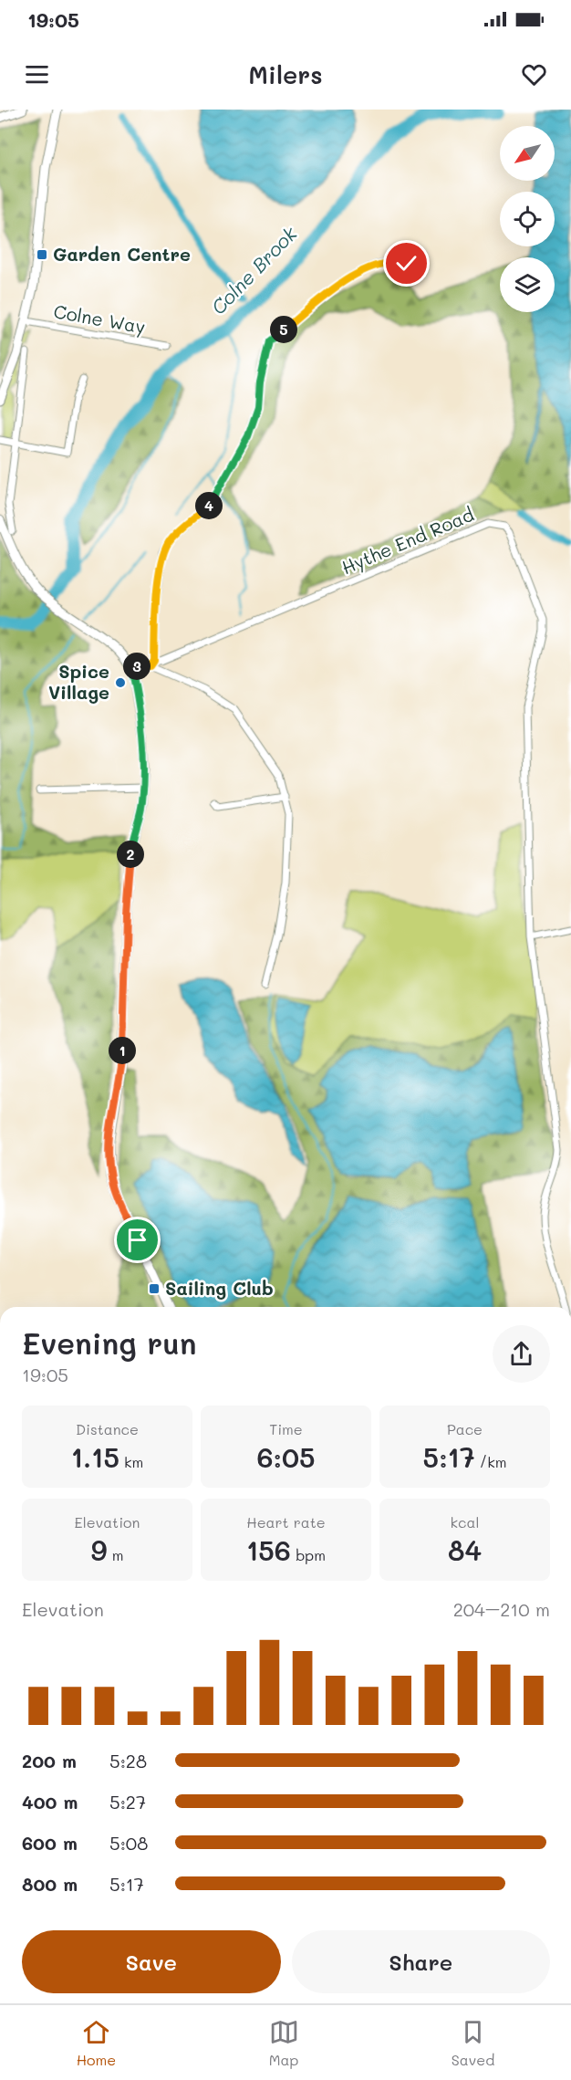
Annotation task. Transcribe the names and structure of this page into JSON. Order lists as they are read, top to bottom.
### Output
{
  "streets": {
    "street": ["Colne Way", "Hythe End Road"]
  },
  "water": ["Colne Brook"],
  "places": {
    "transit": ["Garden Centre", "Sailing Club"],
    "other": ["Spice Village"]
  },
  "north": "bottom left",
  "page": {
    "status": "19:05",
    "header": "Milers",
    "pins": [
      "5",
      "4",
      "3",
      "2",
      "1"
    ],
    "heading": ["Evening run", "19:05"],
    "stats": [
      ["Distance", "1.15 km"],
      ["Time", "6:05"],
      ["Pace", "5:17 /km"],
      ["Elevation", "9 m"],
      ["Heart rate", "156 bpm"],
      ["kcal", "84"]
    ],
    "chart": ["Elevation", "204–210 m"],
    "list": [
      {
        "name": "200 m",
        "note": "5:28"
      },
      {
        "name": "400 m",
        "note": "5:27"
      },
      {
        "name": "600 m",
        "note": "5:08"
      },
      {
        "name": "800 m",
        "note": "5:17"
      }
    ],
    "buttons": ["Save", "Share"],
    "tabs": ["Home", "Map", "Saved"]
  }
}
